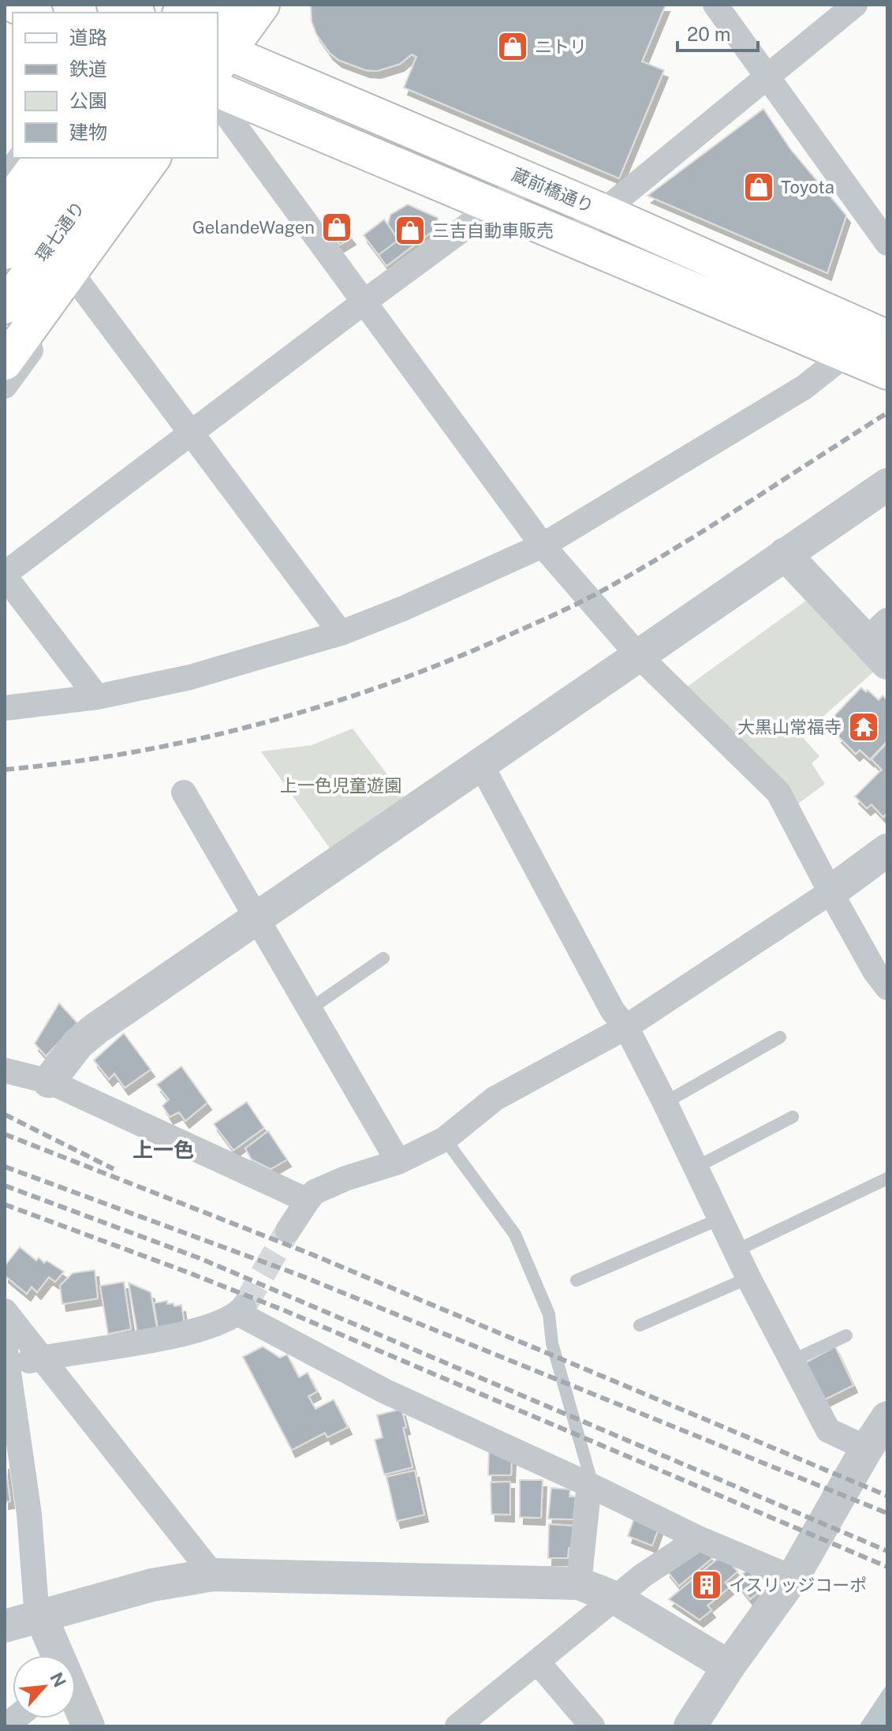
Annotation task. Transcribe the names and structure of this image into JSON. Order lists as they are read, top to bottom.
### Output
{
  "streets": {
    "main road": ["蔵前橋通り", "環七通り"]
  },
  "districts": ["上一色"],
  "parks": ["上一色児童遊園"],
  "places": {
    "shop": [
      "ニトリ",
      "Toyota",
      "GelandeWagen",
      "三吉自動車販売"
    ],
    "temple": ["大黒山常福寺"],
    "building": ["イスリッジコーポ"]
  },
  "legend": [
    "道路",
    "鉄道",
    "公園",
    "建物"
  ],
  "scale_bar": "20 m",
  "north": "top right"
}
